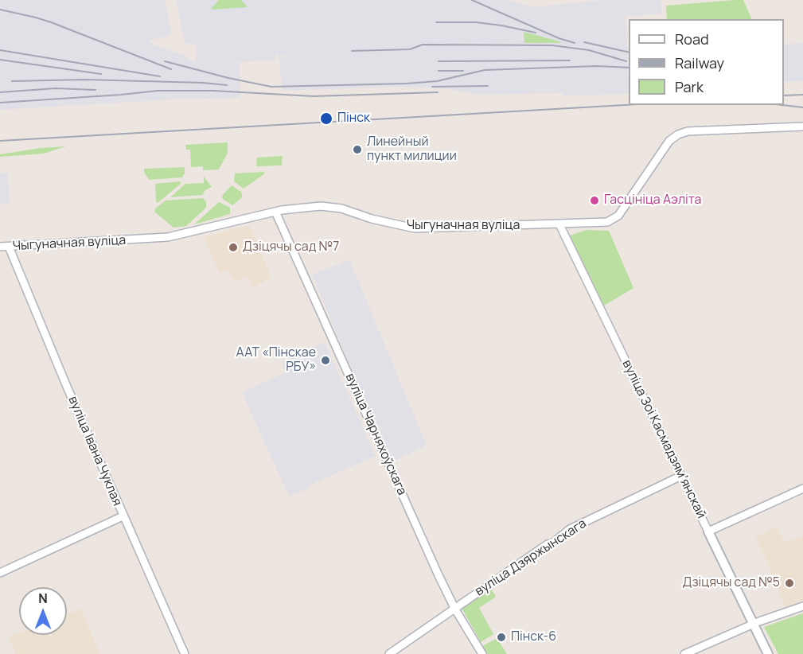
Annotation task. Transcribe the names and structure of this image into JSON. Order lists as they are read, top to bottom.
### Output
{
  "streets": {
    "main road": ["вуліца Зоі Касмадзямʼянскай"],
    "street": [
      "Чыгуначная вуліца",
      "вуліца Чарняхоўскага",
      "вуліца Івана Чуклая",
      "вуліца Дзяржынскага"
    ]
  },
  "crossings": [
    ["Чыгуначная вуліца", "вуліца Чарняхоўскага"],
    ["Чыгуначная вуліца", "вуліца Зоі Касмадзямʼянскай"],
    ["Чыгуначная вуліца", "вуліца Івана Чуклая"],
    ["вуліца Чарняхоўскага", "вуліца Дзяржынскага"],
    ["вуліца Зоі Касмадзямʼянскай", "вуліца Дзяржынскага"]
  ],
  "places": [
    "Пінск",
    "Линейный пункт милиции",
    "Гасцініца Аэліта",
    "Дзіцячы сад №7",
    "ААТ «Пінскае РБУ»",
    "Дзіцячы сад №5",
    "Пінск-6"
  ],
  "legend": ["Road", "Railway", "Park"],
  "north": "top"
}
